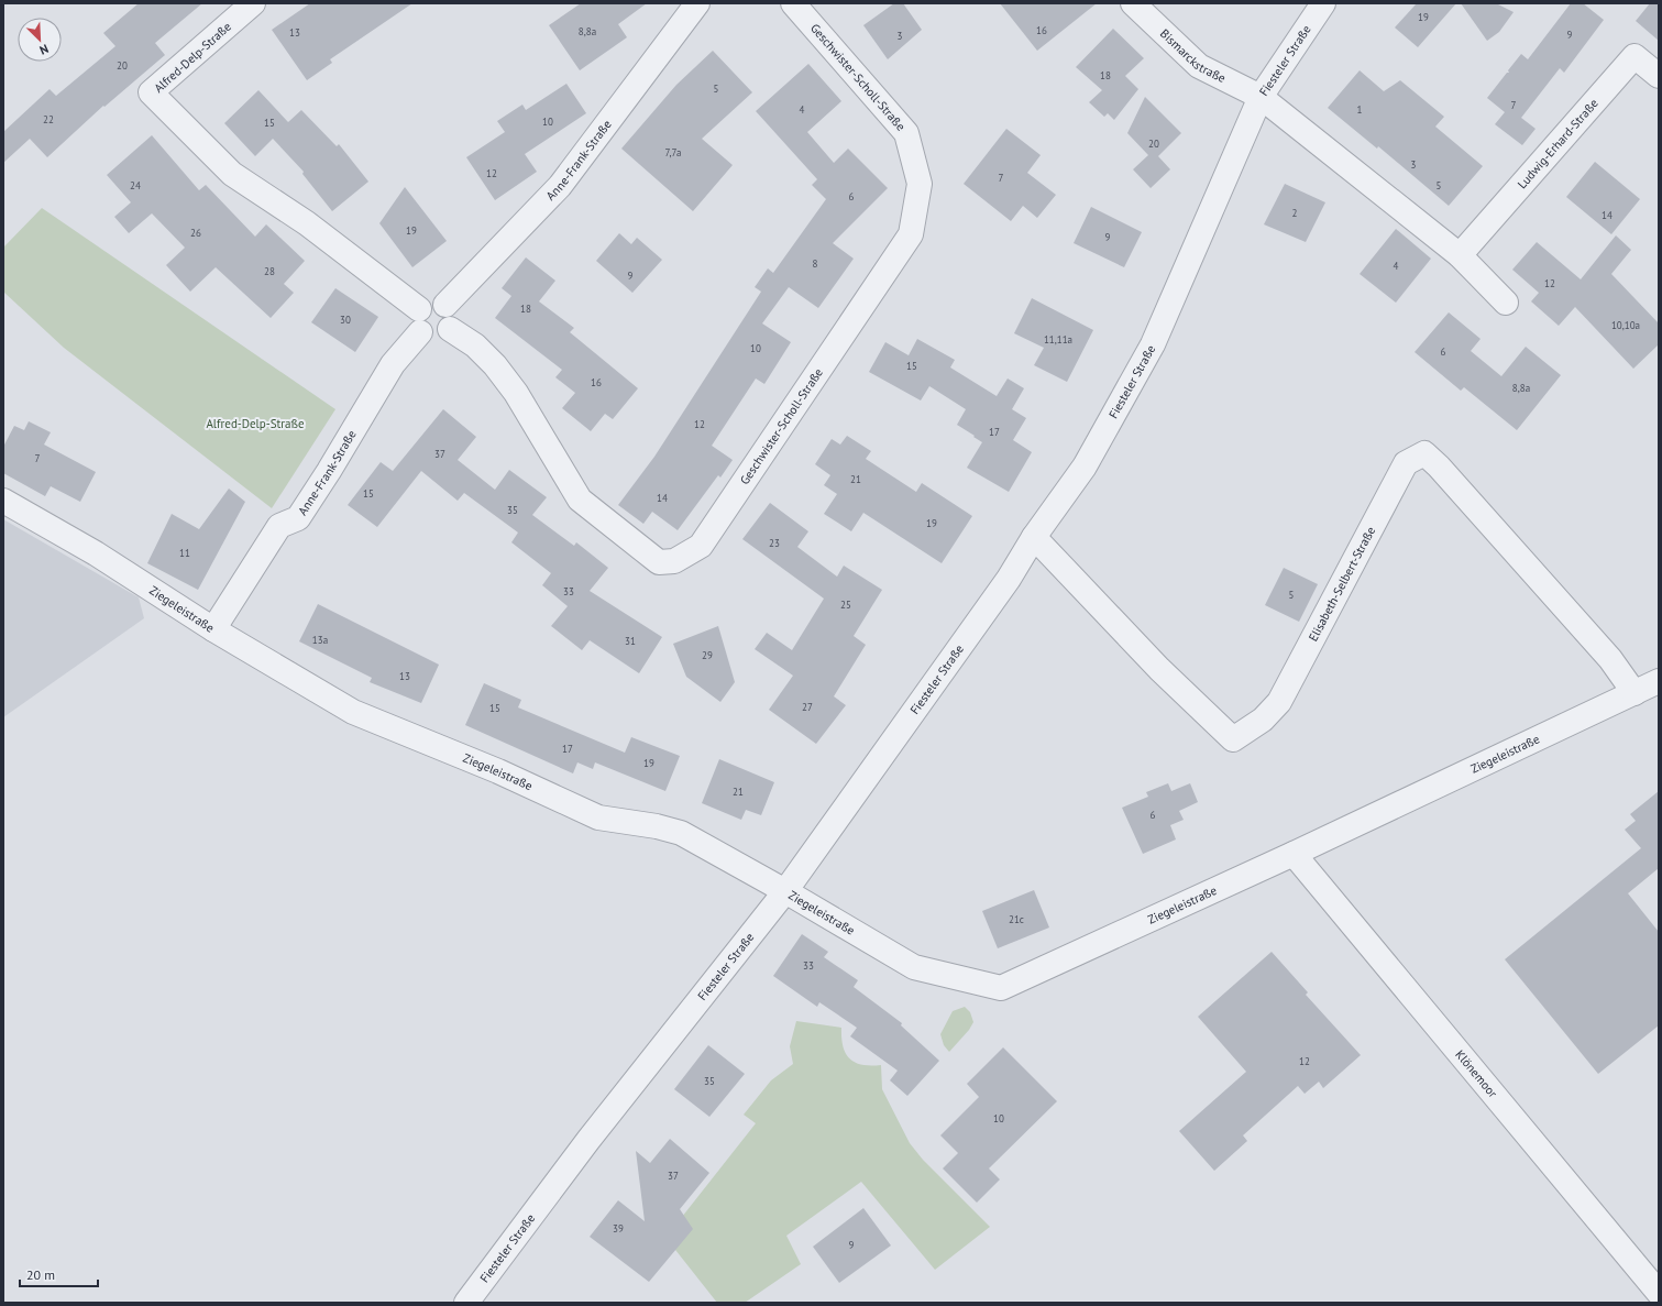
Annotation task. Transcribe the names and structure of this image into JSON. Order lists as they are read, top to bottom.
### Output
{
  "streets": {
    "street": [
      "Bismarckstraße",
      "Alfred-Delp-Straße",
      "Fiesteler Straße",
      "Geschwister-Scholl-Straße",
      "Ludwig-Erhard-Straße",
      "Anne-Frank-Straße",
      "Elisabeth-Selbert-Straße",
      "Ziegeleistraße",
      "Klönemoor"
    ]
  },
  "crossings": [
    ["Bismarckstraße", "Fiesteler Straße"],
    ["Alfred-Delp-Straße", "Geschwister-Scholl-Straße"],
    ["Alfred-Delp-Straße", "Anne-Frank-Straße"],
    ["Fiesteler Straße", "Elisabeth-Selbert-Straße"],
    ["Fiesteler Straße", "Ziegeleistraße"],
    ["Geschwister-Scholl-Straße", "Anne-Frank-Straße"],
    ["Anne-Frank-Straße", "Ziegeleistraße"],
    ["Elisabeth-Selbert-Straße", "Ziegeleistraße"],
    ["Ziegeleistraße", "Klönemoor"]
  ],
  "parks": ["Alfred-Delp-Straße"],
  "house_numbers": [
    "19",
    "16",
    "8,8a",
    "13",
    "9",
    "3",
    "20",
    "18",
    "5",
    "7",
    "4",
    "1",
    "22",
    "10",
    "15",
    "20",
    "7,7a",
    "3",
    "12",
    "7",
    "24",
    "5",
    "6",
    "2",
    "14",
    "19",
    "26",
    "9",
    "8",
    "4",
    "28",
    "9",
    "12",
    "18",
    "30",
    "10,10a",
    "11,11a",
    "10",
    "6",
    "15",
    "16",
    "8,8a",
    "12",
    "17",
    "37",
    "7",
    "21",
    "15",
    "14",
    "35",
    "19",
    "23",
    "11",
    "33",
    "5",
    "25",
    "13a",
    "31",
    "29",
    "13",
    "27",
    "15",
    "17",
    "19",
    "21",
    "6",
    "21c",
    "33",
    "12",
    "35",
    "10",
    "37",
    "39",
    "9"
  ],
  "scale_bar": "20 m",
  "north": "bottom right"
}
